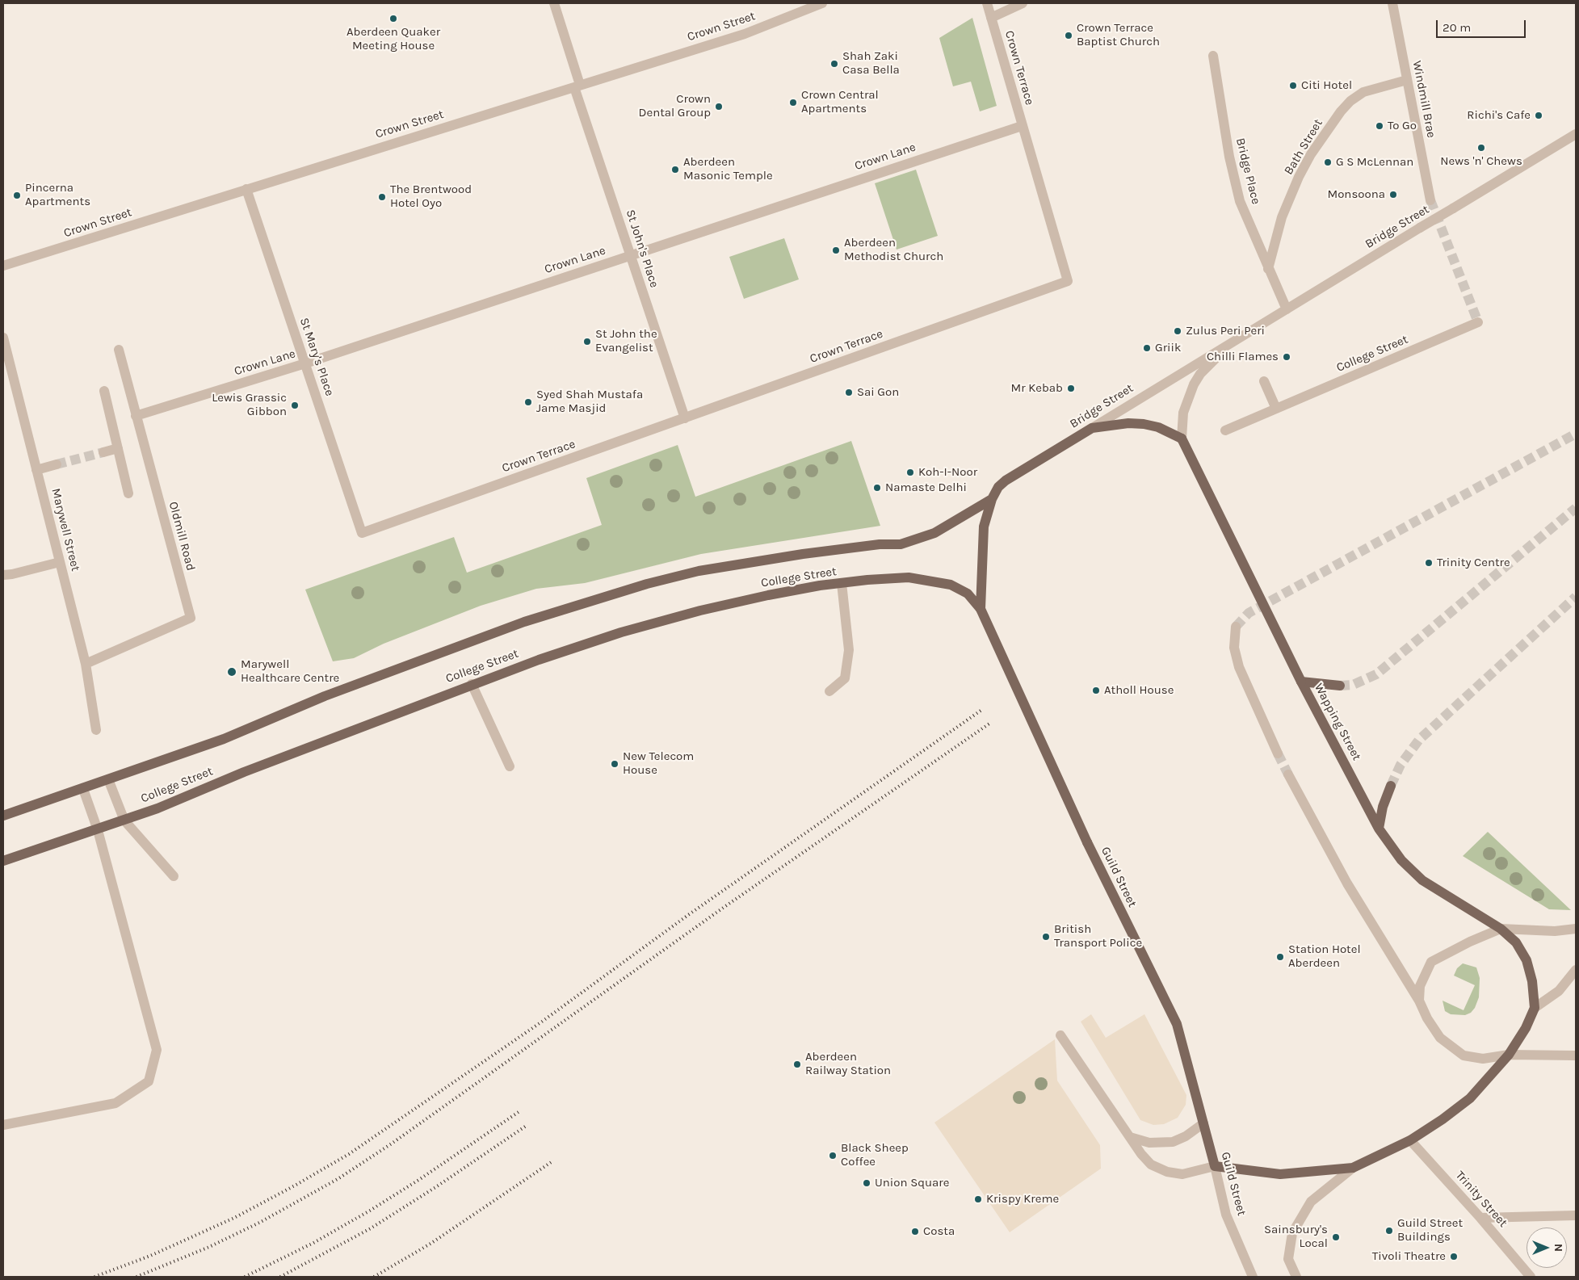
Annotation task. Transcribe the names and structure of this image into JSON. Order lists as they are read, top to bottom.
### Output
{
  "streets": {
    "main road": [
      "Bridge Street",
      "College Street",
      "Wapping Street",
      "Guild Street"
    ],
    "street": [
      "Crown Street",
      "Crown Terrace",
      "Windmill Brae",
      "Bath Street",
      "Crown Lane",
      "Bridge Place",
      "St John's Place",
      "St Mary's Place",
      "Marywell Street",
      "Oldmill Road",
      "Trinity Street"
    ]
  },
  "crossings": [
    ["Crown Street", "St John's Place"],
    ["Crown Street", "St Mary's Place"],
    ["Crown Terrace", "Crown Lane"],
    ["Crown Terrace", "St John's Place"],
    ["Crown Terrace", "St Mary's Place"],
    ["Windmill Brae", "Bath Street"],
    ["Bath Street", "Bridge Place"],
    ["Crown Lane", "St John's Place"],
    ["Crown Lane", "St Mary's Place"],
    ["Crown Lane", "Oldmill Road"],
    ["Bridge Place", "Bridge Street"],
    ["Bridge Street", "College Street"],
    ["Bridge Street", "Wapping Street"],
    ["Bridge Street", "Guild Street"],
    ["College Street", "Guild Street"],
    ["Marywell Street", "Oldmill Road"],
    ["Wapping Street", "Trinity Street"]
  ],
  "places": [
    "Aberdeen Quaker Meeting House",
    "Crown Terrace Baptist Church",
    "Shah Zaki Casa Bella",
    "Citi Hotel",
    "Crown Central Apartments",
    "Crown Dental Group",
    "Richi's Cafe",
    "To Go",
    "News 'n' Chews",
    "G S McLennan",
    "Aberdeen Masonic Temple",
    "Monsoona",
    "Pincerna Apartments",
    "The Brentwood Hotel Oyo",
    "Aberdeen Methodist Church",
    "Zulus Peri Peri",
    "St John the Evangelist",
    "Griik",
    "Chilli Flames",
    "Mr Kebab",
    "Sai Gon",
    "Syed Shah Mustafa Jame Masjid",
    "Lewis Grassic Gibbon",
    "Koh-I-Noor",
    "Namaste Delhi",
    "Trinity Centre",
    "Marywell Healthcare Centre",
    "Atholl House",
    "New Telecom House",
    "British Transport Police",
    "Station Hotel Aberdeen",
    "Aberdeen Railway Station",
    "Black Sheep Coffee",
    "Union Square",
    "Krispy Kreme",
    "Guild Street Buildings",
    "Costa",
    "Sainsbury's Local",
    "Tivoli Theatre"
  ],
  "scale_bar": "20 m",
  "north": "right"
}
